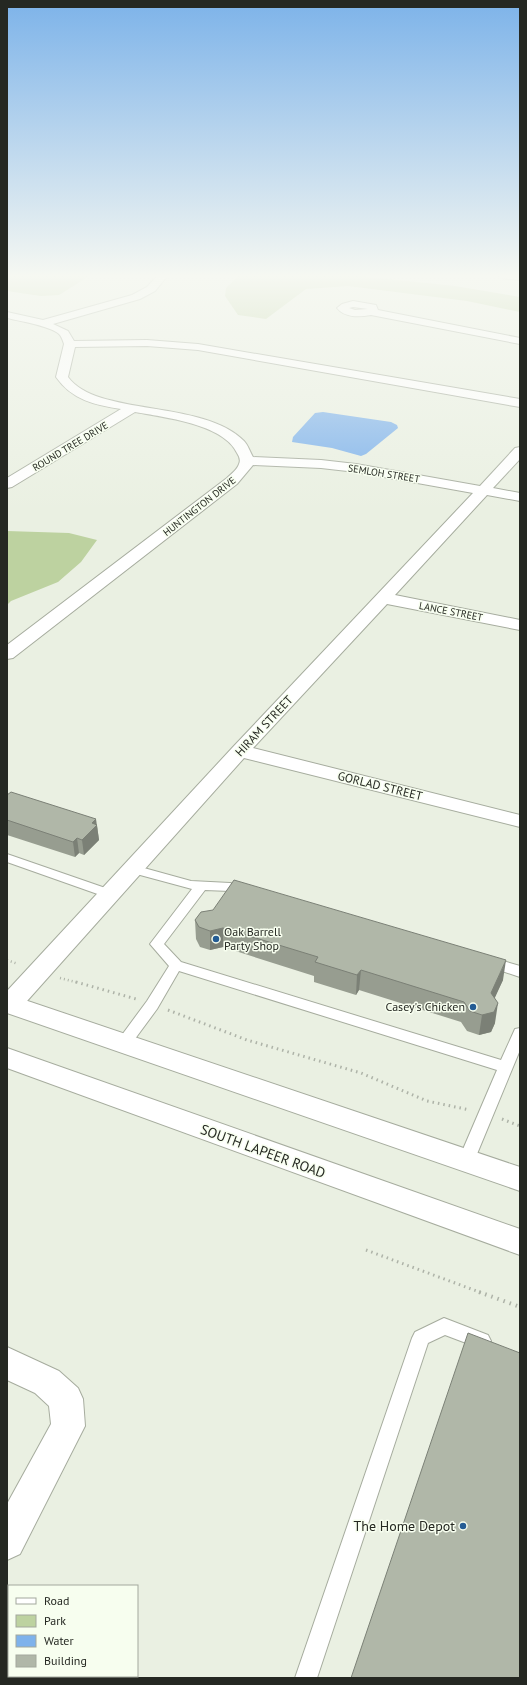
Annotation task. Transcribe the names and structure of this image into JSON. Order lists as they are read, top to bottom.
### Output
{
  "streets": {
    "street": [
      "ROUND TREE DRIVE",
      "SEMLOH STREET",
      "HUNTINGTON DRIVE",
      "LANCE STREET",
      "HIRAM STREET",
      "GORLAD STREET",
      "SOUTH LAPEER ROAD"
    ]
  },
  "crossings": [
    ["SEMLOH STREET", "HUNTINGTON DRIVE"],
    ["SEMLOH STREET", "HIRAM STREET"],
    ["LANCE STREET", "HIRAM STREET"],
    ["HIRAM STREET", "GORLAD STREET"]
  ],
  "places": ["Oak Barrell Party Shop", "Casey's Chicken", "The Home Depot"],
  "legend": [
    "Road",
    "Park",
    "Water",
    "Building"
  ]
}
